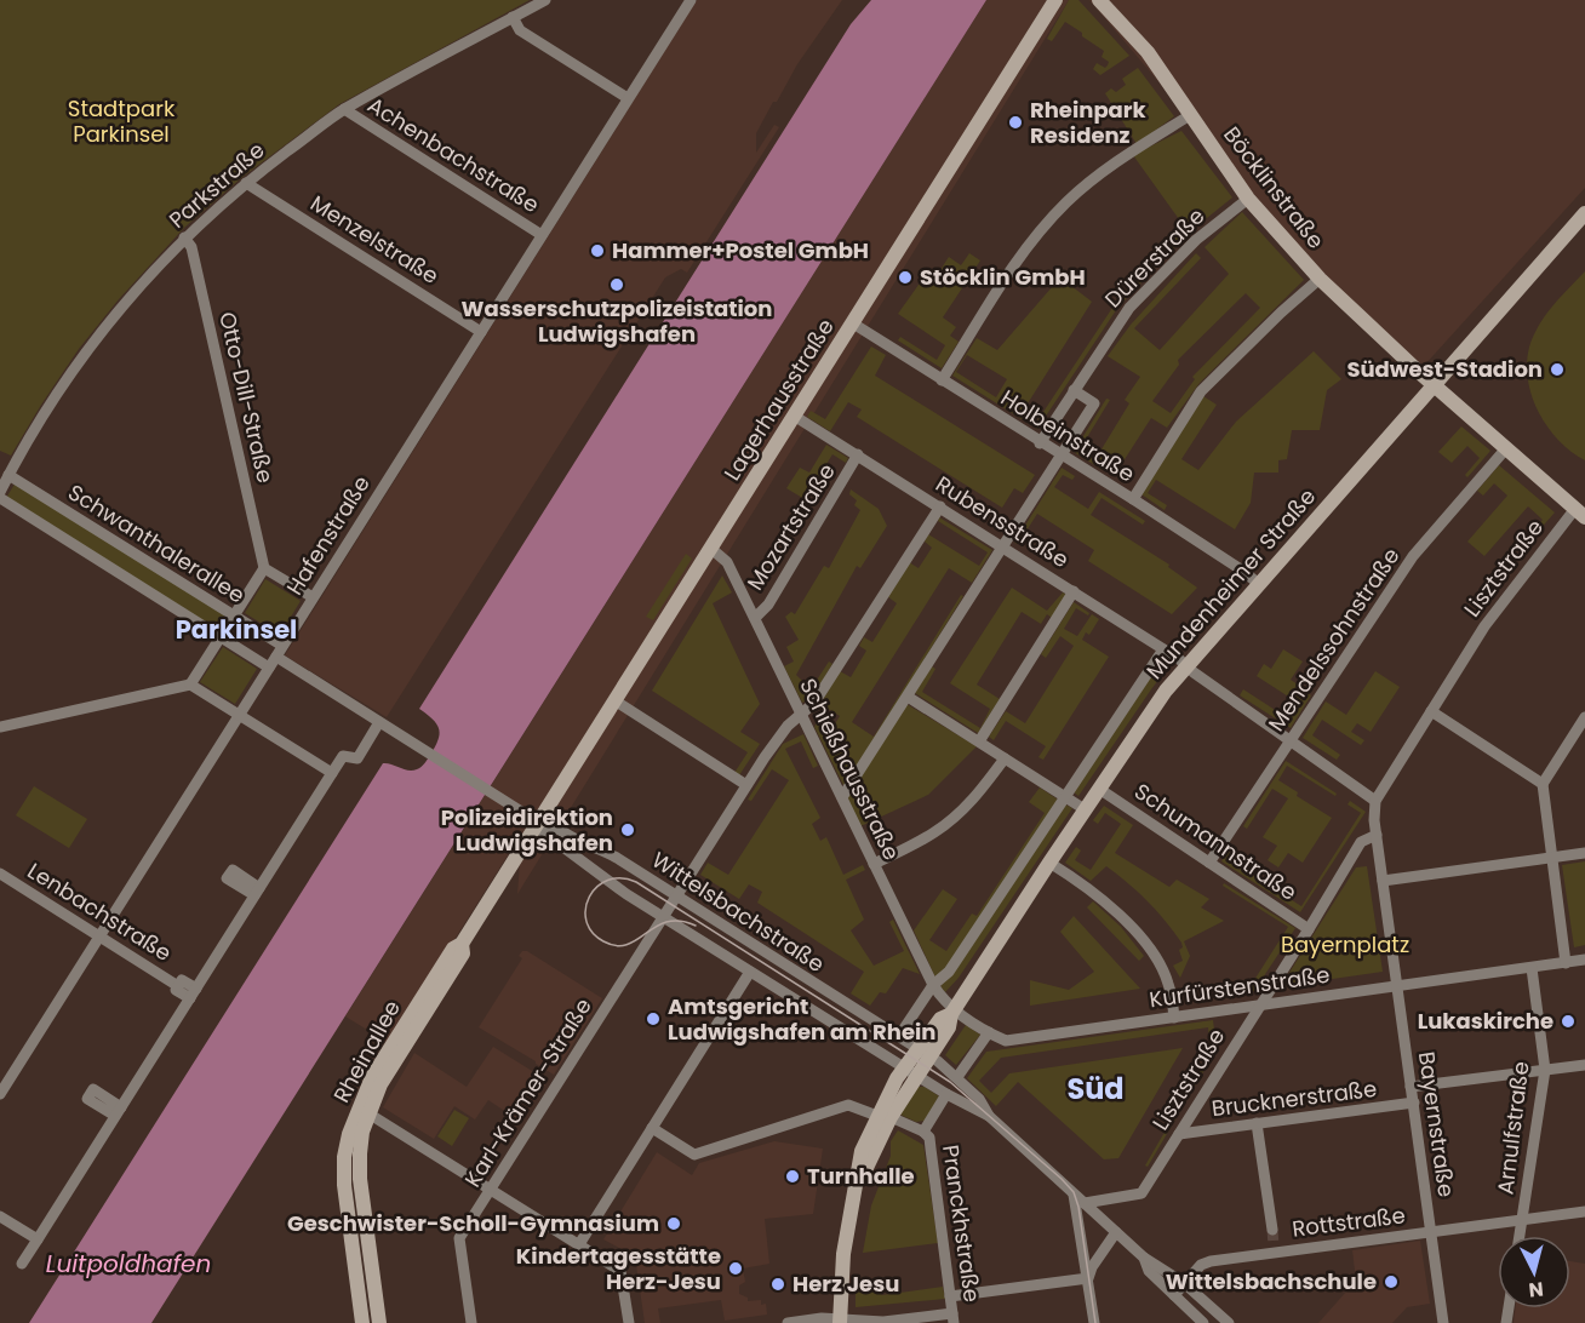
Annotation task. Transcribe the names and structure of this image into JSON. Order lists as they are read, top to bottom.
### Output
{
  "streets": {
    "street": [
      "Achenbachstraße",
      "Parkstraße",
      "Böcklinstraße",
      "Menzelstraße",
      "Dürerstraße",
      "Otto-Dill-Straße",
      "Lagerhausstraße",
      "Holbeinstraße",
      "Rubensstraße",
      "Mozartstraße",
      "Hafenstraße",
      "Schwanthalerallee",
      "Lisztstraße",
      "Mundenheimer Straße",
      "Mendelssohnstraße",
      "Schießhausstraße",
      "Schumannstraße",
      "Lenbachstraße",
      "Wittelsbachstraße",
      "Kurfürstenstraße",
      "Rheinallee",
      "Karl-Krämer-Straße",
      "Brucknerstraße",
      "Bayernstraße",
      "Arnulfstraße",
      "Rottstraße",
      "Pranckhstraße"
    ]
  },
  "crossings": [
    ["Achenbachstraße", "Parkstraße"],
    ["Achenbachstraße", "Hafenstraße"],
    ["Parkstraße", "Menzelstraße"],
    ["Parkstraße", "Otto-Dill-Straße"],
    ["Parkstraße", "Schwanthalerallee"],
    ["Böcklinstraße", "Dürerstraße"],
    ["Böcklinstraße", "Lisztstraße"],
    ["Böcklinstraße", "Mundenheimer Straße"],
    ["Böcklinstraße", "Mendelssohnstraße"],
    ["Menzelstraße", "Hafenstraße"],
    ["Dürerstraße", "Holbeinstraße"],
    ["Lagerhausstraße", "Holbeinstraße"],
    ["Lagerhausstraße", "Rubensstraße"],
    ["Lagerhausstraße", "Schwanthalerallee"],
    ["Lagerhausstraße", "Schießhausstraße"],
    ["Lagerhausstraße", "Wittelsbachstraße"],
    ["Lagerhausstraße", "Rheinallee"],
    ["Holbeinstraße", "Mundenheimer Straße"],
    ["Rubensstraße", "Mozartstraße"],
    ["Rubensstraße", "Lisztstraße"],
    ["Rubensstraße", "Mundenheimer Straße"],
    ["Rubensstraße", "Mendelssohnstraße"],
    ["Rubensstraße", "Karl-Krämer-Straße"],
    ["Rubensstraße", "Bayernstraße"],
    ["Mozartstraße", "Schießhausstraße"],
    ["Hafenstraße", "Schwanthalerallee"],
    ["Hafenstraße", "Lenbachstraße"],
    ["Schwanthalerallee", "Wittelsbachstraße"],
    ["Schwanthalerallee", "Rheinallee"],
    ["Lisztstraße", "Schumannstraße"],
    ["Lisztstraße", "Wittelsbachstraße"],
    ["Lisztstraße", "Kurfürstenstraße"],
    ["Lisztstraße", "Brucknerstraße"],
    ["Lisztstraße", "Bayernstraße"],
    ["Mundenheimer Straße", "Schießhausstraße"],
    ["Mundenheimer Straße", "Schumannstraße"],
    ["Mundenheimer Straße", "Wittelsbachstraße"],
    ["Mendelssohnstraße", "Schumannstraße"],
    ["Schießhausstraße", "Kurfürstenstraße"],
    ["Schießhausstraße", "Karl-Krämer-Straße"],
    ["Wittelsbachstraße", "Rheinallee"],
    ["Wittelsbachstraße", "Karl-Krämer-Straße"],
    ["Wittelsbachstraße", "Rottstraße"],
    ["Kurfürstenstraße", "Bayernstraße"],
    ["Kurfürstenstraße", "Arnulfstraße"],
    ["Brucknerstraße", "Bayernstraße"],
    ["Bayernstraße", "Rottstraße"],
    ["Arnulfstraße", "Rottstraße"]
  ],
  "districts": ["Parkinsel", "Süd"],
  "water": ["Luitpoldhafen"],
  "parks": ["Stadtpark Parkinsel", "Bayernplatz"],
  "places": [
    "Rheinpark Residenz",
    "Hammer+Postel GmbH",
    "Stöcklin GmbH",
    "Wasserschutzpolizeistation Ludwigshafen",
    "Südwest-Stadion",
    "Polizeidirektion Ludwigshafen",
    "Amtsgericht Ludwigshafen am Rhein",
    "Lukaskirche",
    "Turnhalle",
    "Geschwister-Scholl-Gymnasium",
    "Kindertagesstätte Herz-Jesu",
    "Wittelsbachschule",
    "Herz Jesu"
  ],
  "north": "bottom"
}
